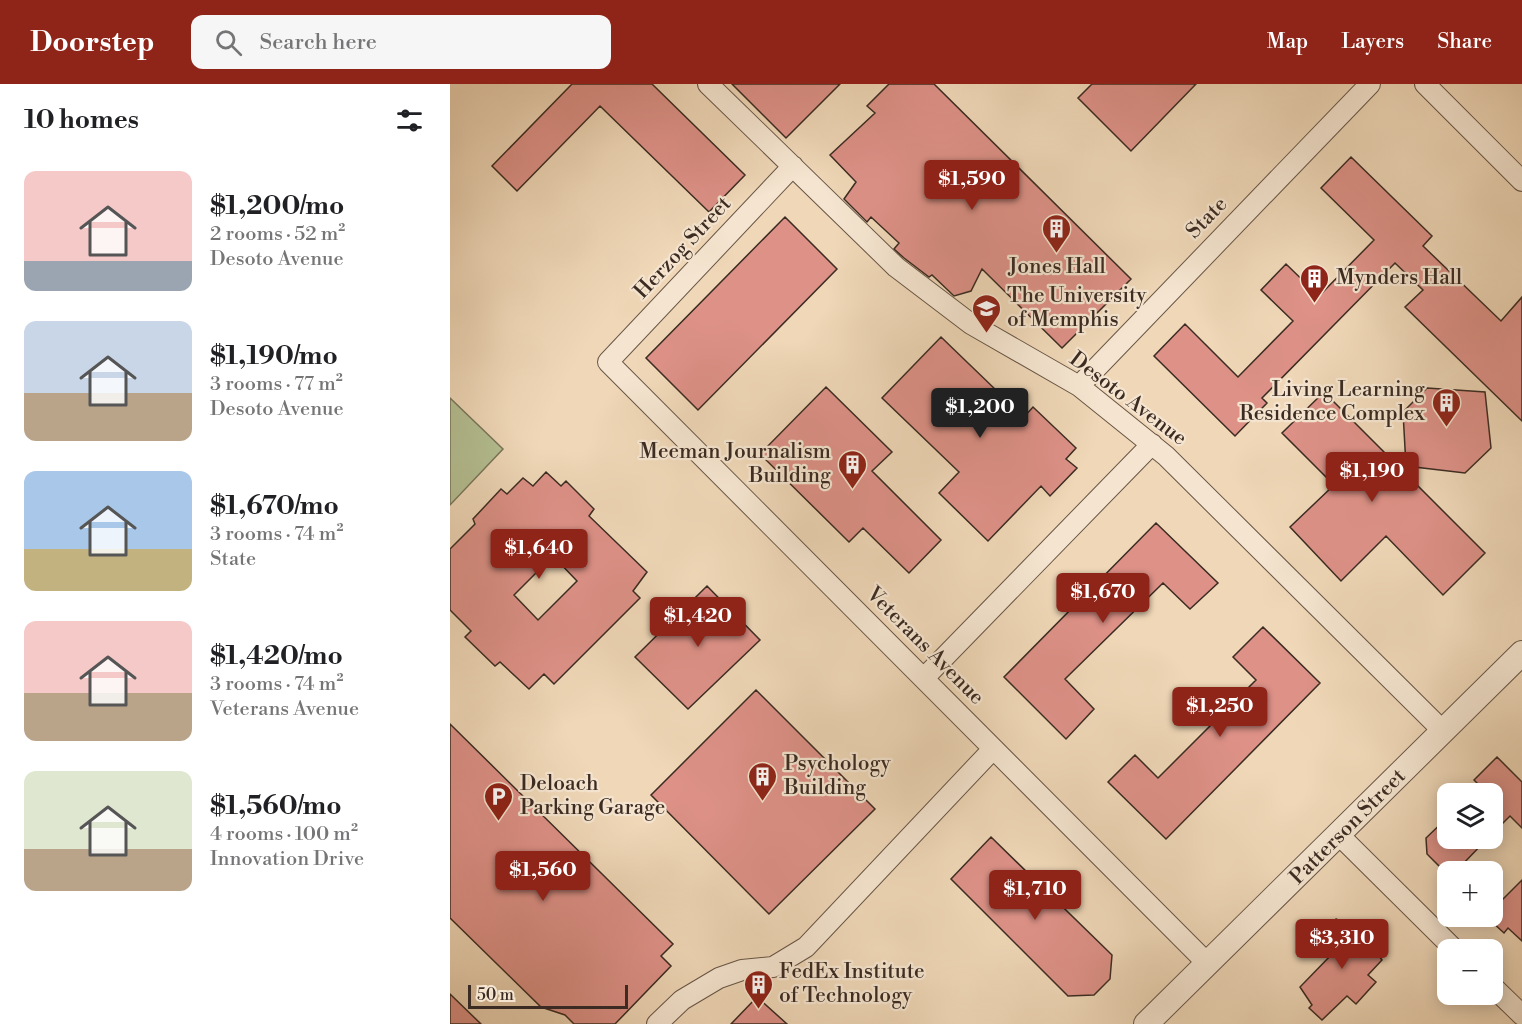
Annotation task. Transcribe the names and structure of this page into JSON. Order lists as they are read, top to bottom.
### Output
{
  "streets": {
    "street": [
      "State",
      "Herzog Street",
      "Desoto Avenue",
      "Veterans Avenue",
      "Patterson Street"
    ]
  },
  "crossings": [
    ["State", "Desoto Avenue"],
    ["Herzog Street", "Desoto Avenue"],
    ["Herzog Street", "Veterans Avenue"],
    ["Desoto Avenue", "Patterson Street"],
    ["Veterans Avenue", "Patterson Street"]
  ],
  "places": {
    "building": [
      "Jones Hall",
      "Mynders Hall",
      "Living Learning Residence Complex",
      "Meeman Journalism Building",
      "Psychology Building",
      "FedEx Institute of Technology"
    ],
    "school or university": ["The University of Memphis"],
    "parking": ["Deloach Parking Garage"]
  },
  "scale_bar": "50 m",
  "page": {
    "header": "Doorstep",
    "search": "Search here",
    "nav": ["Map", "Layers", "Share"],
    "heading": "10 homes",
    "list": [
      {
        "name": "$1,200/mo",
        "note": "2 rooms · 52 m² · Desoto Avenue"
      },
      {
        "name": "$1,190/mo",
        "note": "3 rooms · 77 m² · Desoto Avenue"
      },
      {
        "name": "$1,670/mo",
        "note": "3 rooms · 74 m² · State"
      },
      {
        "name": "$1,420/mo",
        "note": "3 rooms · 74 m² · Veterans Avenue"
      },
      {
        "name": "$1,560/mo",
        "note": "4 rooms · 100 m² · Innovation Drive"
      }
    ],
    "price": [
      "$1,590",
      "$1,200",
      "$1,190",
      "$1,640",
      "$1,670",
      "$1,420",
      "$1,250",
      "$1,560",
      "$1,710",
      "$3,310"
    ],
    "map_buttons": ["+", "−"],
    "scale": "50 m"
  }
}
